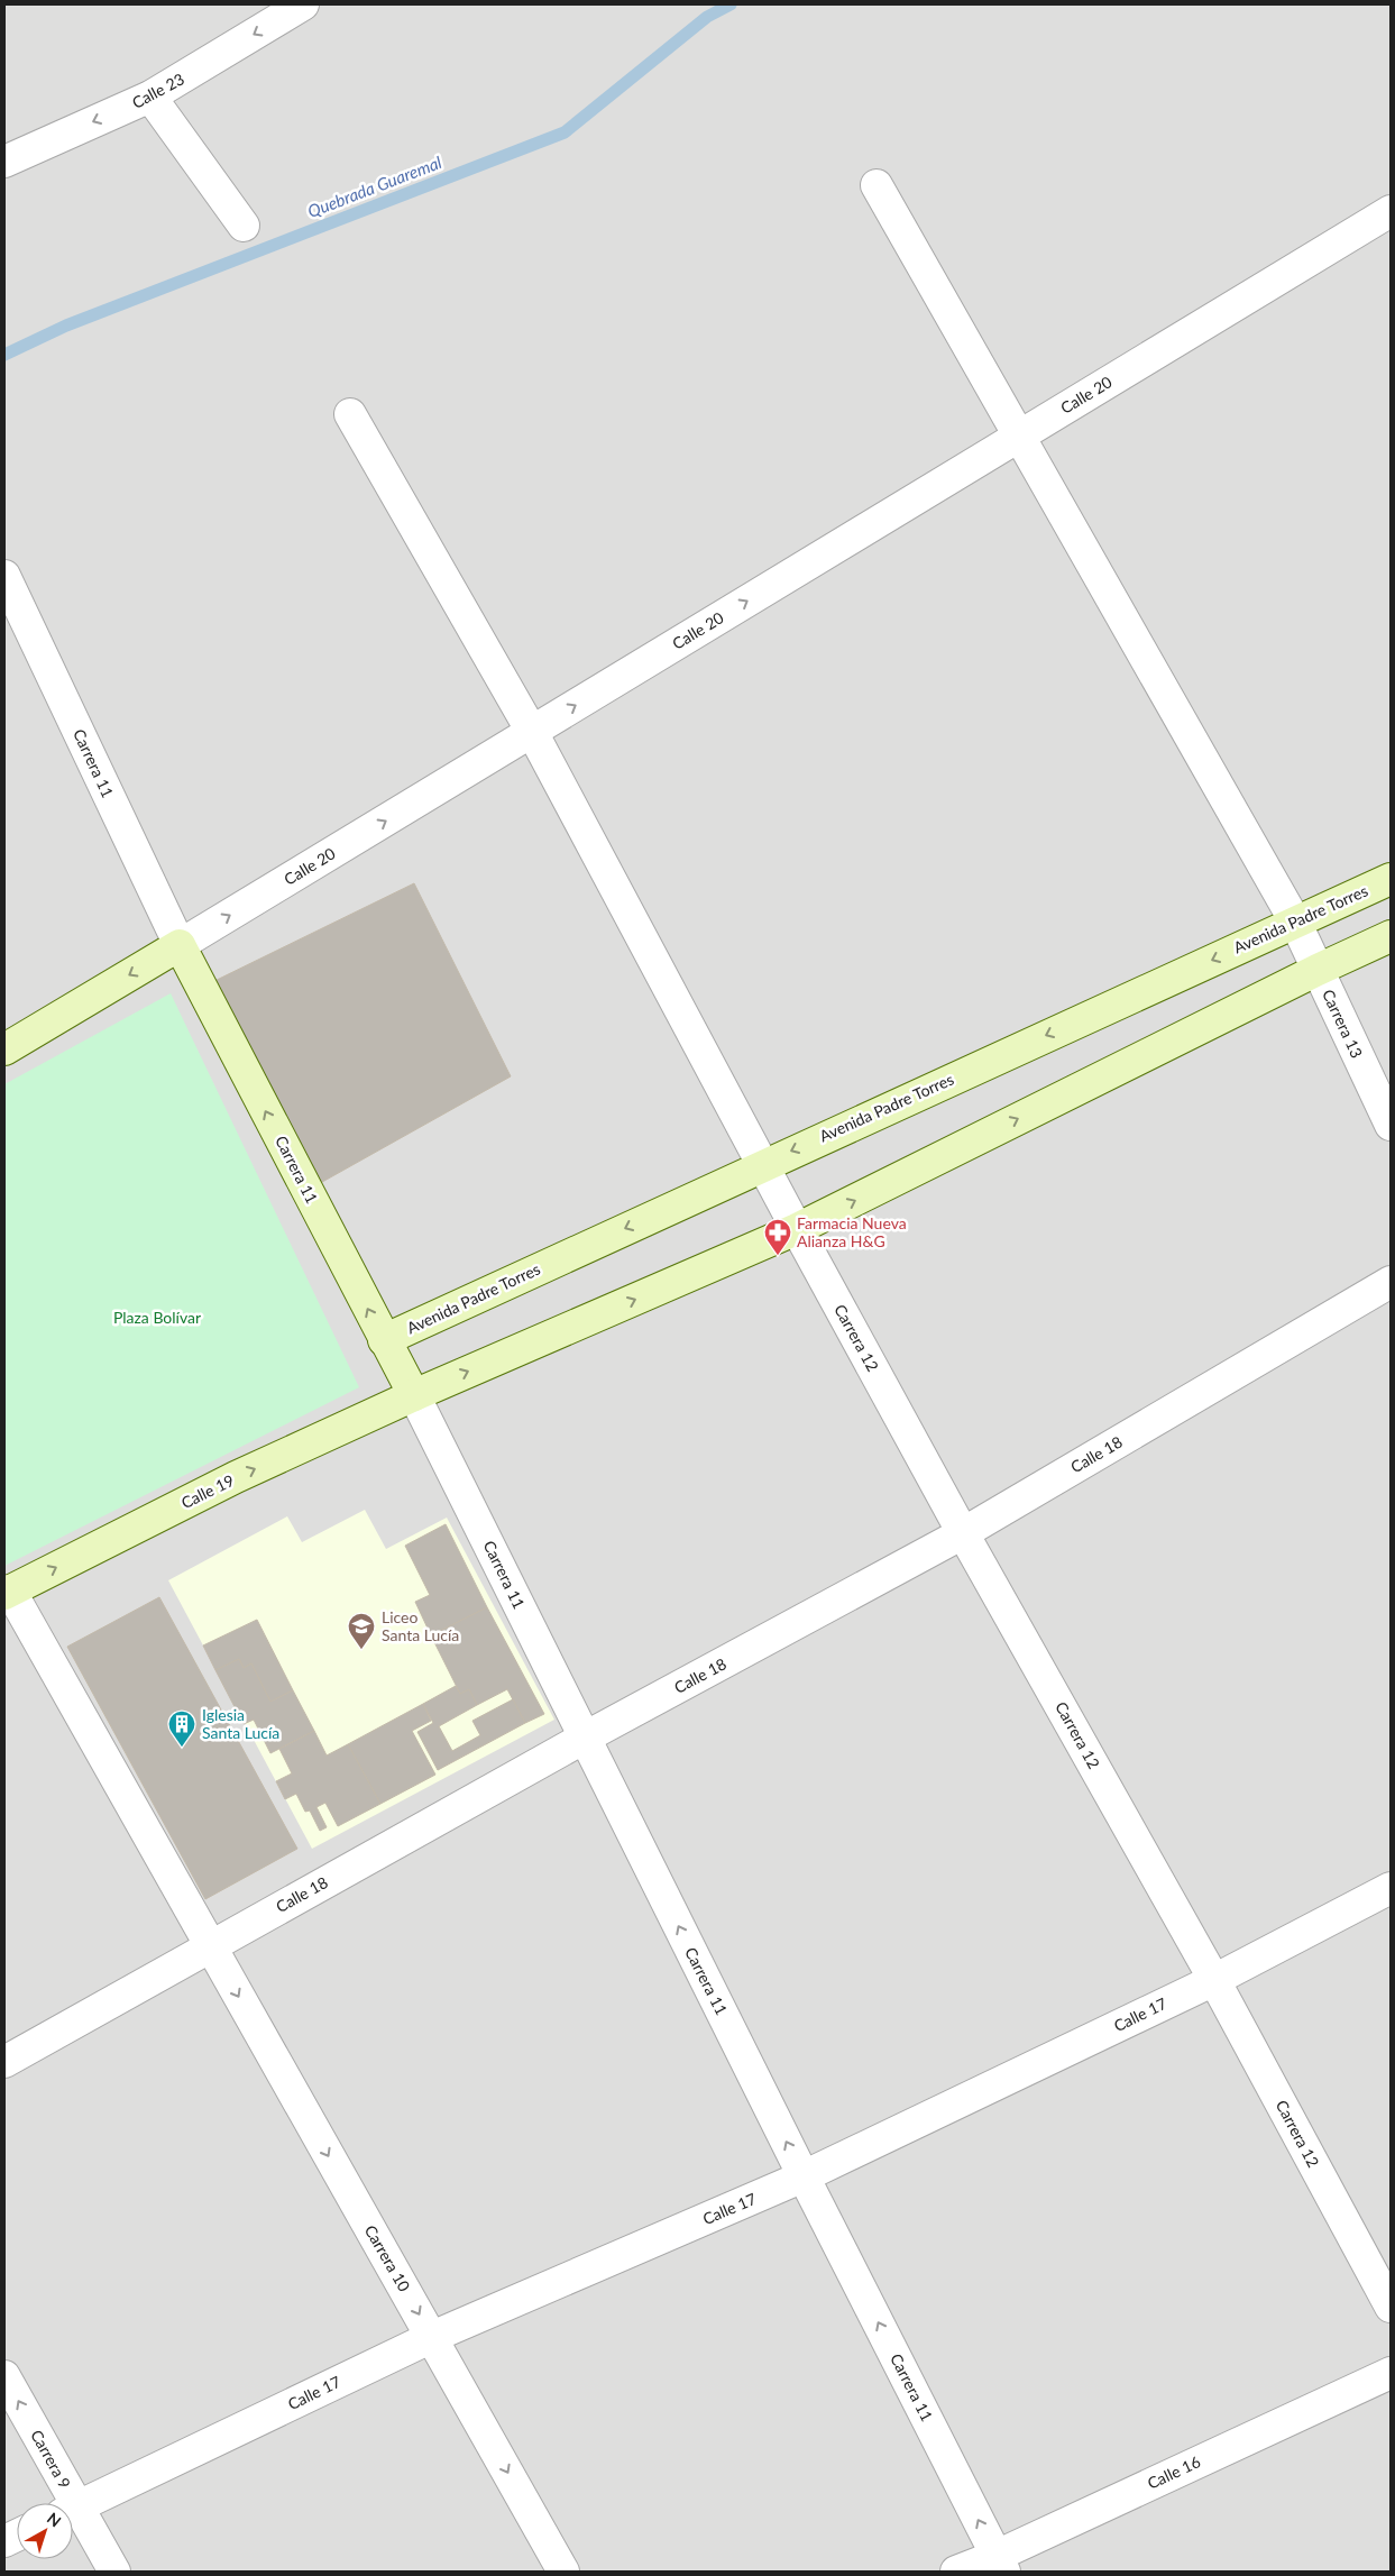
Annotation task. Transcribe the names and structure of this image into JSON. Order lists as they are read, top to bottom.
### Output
{
  "streets": {
    "street": [
      "Calle 23",
      "Calle 20",
      "Carrera 11",
      "Avenida Padre Torres",
      "Carrera 13",
      "Carrera 12",
      "Calle 18",
      "Calle 19",
      "Calle 17",
      "Carrera 10",
      "Carrera 9",
      "Calle 16"
    ]
  },
  "crossings": [
    ["Calle 20", "Carrera 11"],
    ["Calle 20", "Carrera 13"],
    ["Calle 20", "Carrera 12"],
    ["Carrera 11", "Avenida Padre Torres"],
    ["Carrera 11", "Calle 18"],
    ["Carrera 11", "Calle 19"],
    ["Carrera 11", "Calle 17"],
    ["Carrera 11", "Calle 16"],
    ["Avenida Padre Torres", "Carrera 13"],
    ["Avenida Padre Torres", "Carrera 12"],
    ["Carrera 12", "Calle 18"],
    ["Carrera 12", "Calle 17"],
    ["Calle 18", "Carrera 10"],
    ["Calle 19", "Carrera 10"],
    ["Calle 17", "Carrera 10"]
  ],
  "one_way": [
    "Calle 23",
    "Carrera 11",
    "Calle 19",
    "Carrera 10",
    "Carrera 9"
  ],
  "water": ["Quebrada Guaremal"],
  "parks": ["Plaza Bolívar"],
  "places": {
    "pharmacy": ["Farmacia Nueva Alianza H&G"],
    "school or university": ["Liceo Santa Lucía"],
    "building": ["Iglesia Santa Lucía"]
  },
  "north": "top right"
}
